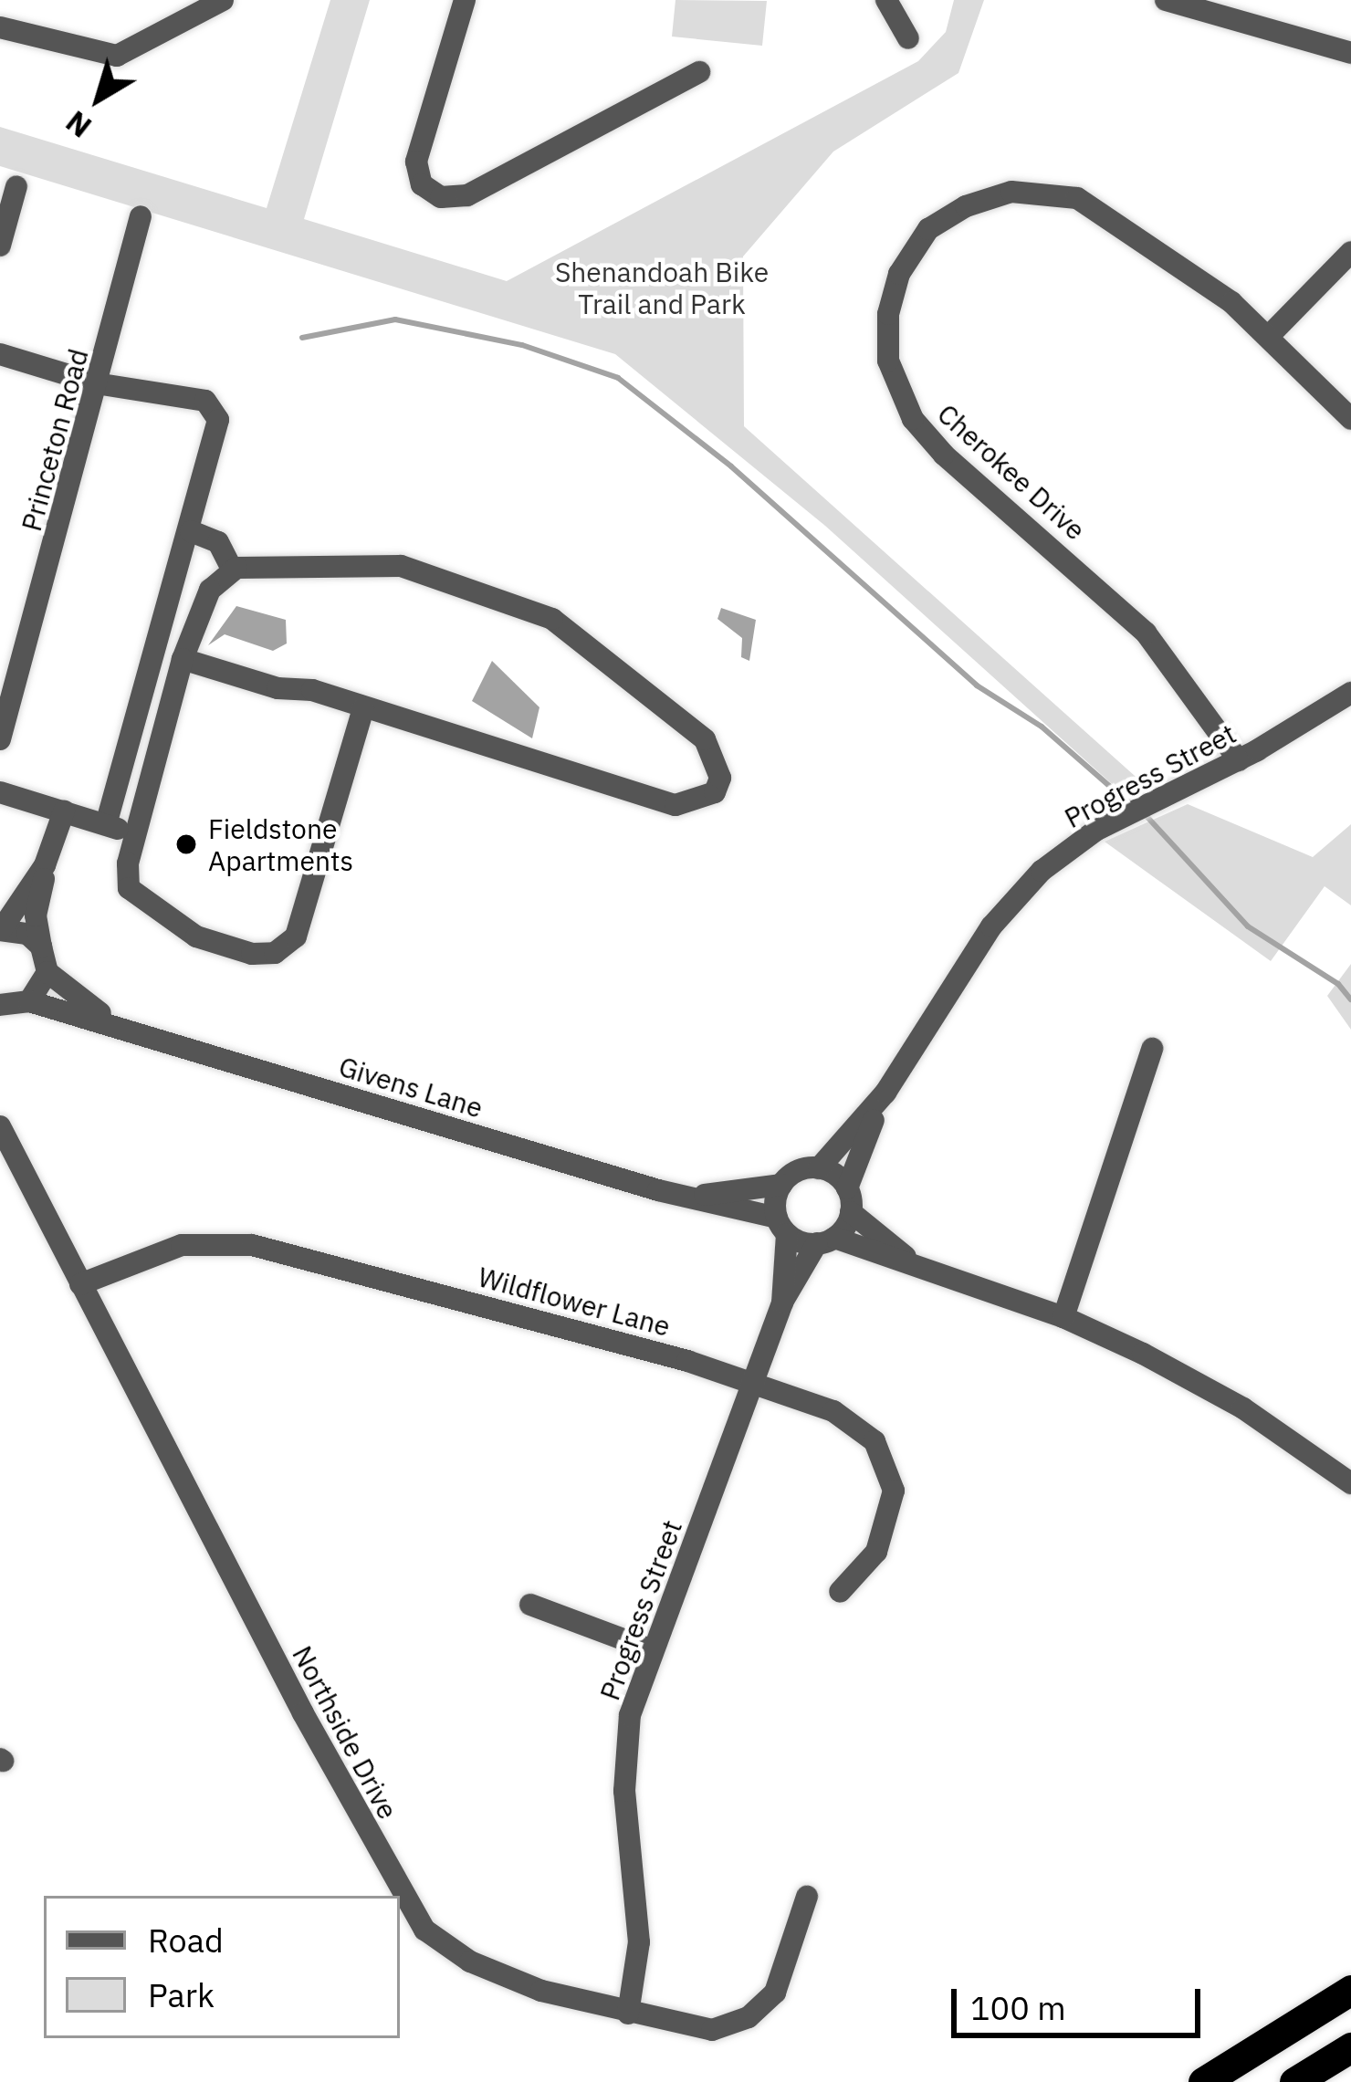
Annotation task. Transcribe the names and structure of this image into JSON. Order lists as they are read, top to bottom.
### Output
{
  "streets": {
    "street": [
      "Princeton Road",
      "Cherokee Drive",
      "Progress Street",
      "Givens Lane",
      "Wildflower Lane",
      "Northside Drive"
    ]
  },
  "crossings": [
    ["Cherokee Drive", "Progress Street"],
    ["Progress Street", "Givens Lane"],
    ["Progress Street", "Wildflower Lane"],
    ["Progress Street", "Northside Drive"],
    ["Wildflower Lane", "Northside Drive"]
  ],
  "parks": ["Shenandoah Bike Trail and Park"],
  "places": ["Fieldstone Apartments"],
  "legend": ["Road", "Park"],
  "scale_bar": "100 m",
  "north": "bottom left"
}
